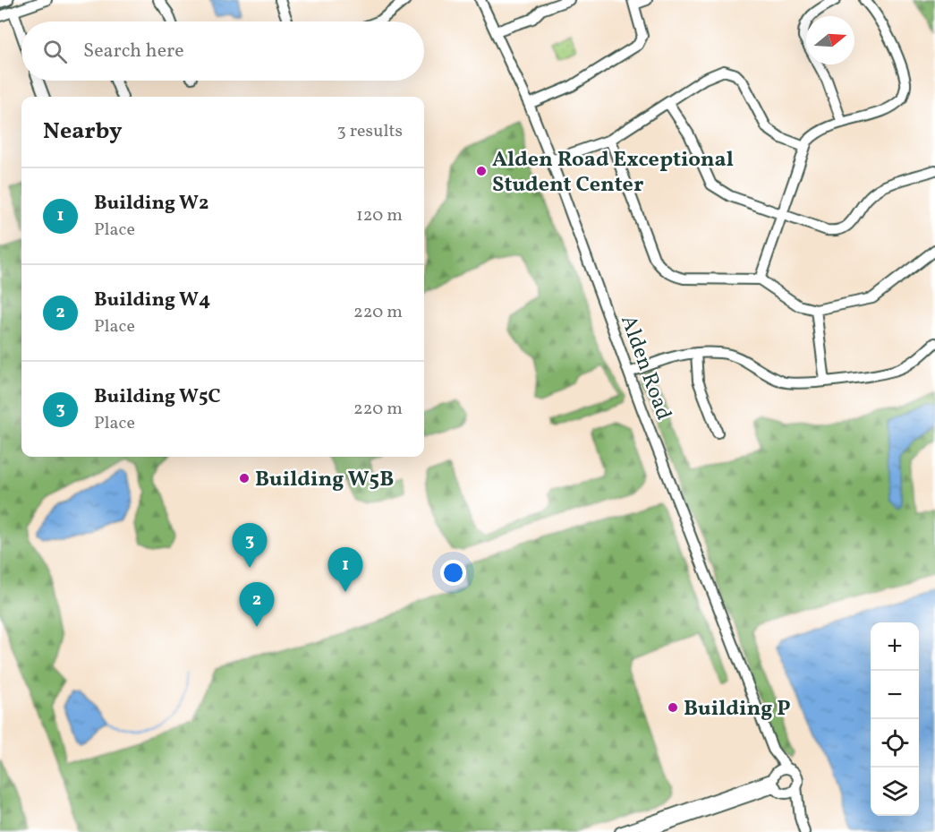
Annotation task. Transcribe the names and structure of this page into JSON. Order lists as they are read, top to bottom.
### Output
{
  "streets": {
    "street": ["Alden Road"]
  },
  "places": ["Alden Road Exceptional Student Center", "Building W5B", "Building P"],
  "north": "right",
  "page": {
    "search": "Search here",
    "heading": ["Nearby", "3 results"],
    "list": [
      {
        "mark": "1",
        "name": "Building W2",
        "note": "Place",
        "value": "120 m"
      },
      {
        "mark": "2",
        "name": "Building W4",
        "note": "Place",
        "value": "220 m"
      },
      {
        "mark": "3",
        "name": "Building W5C",
        "note": "Place",
        "value": "220 m"
      }
    ],
    "pins": ["3", "1", "2"],
    "map_buttons": ["+", "−"]
  }
}
